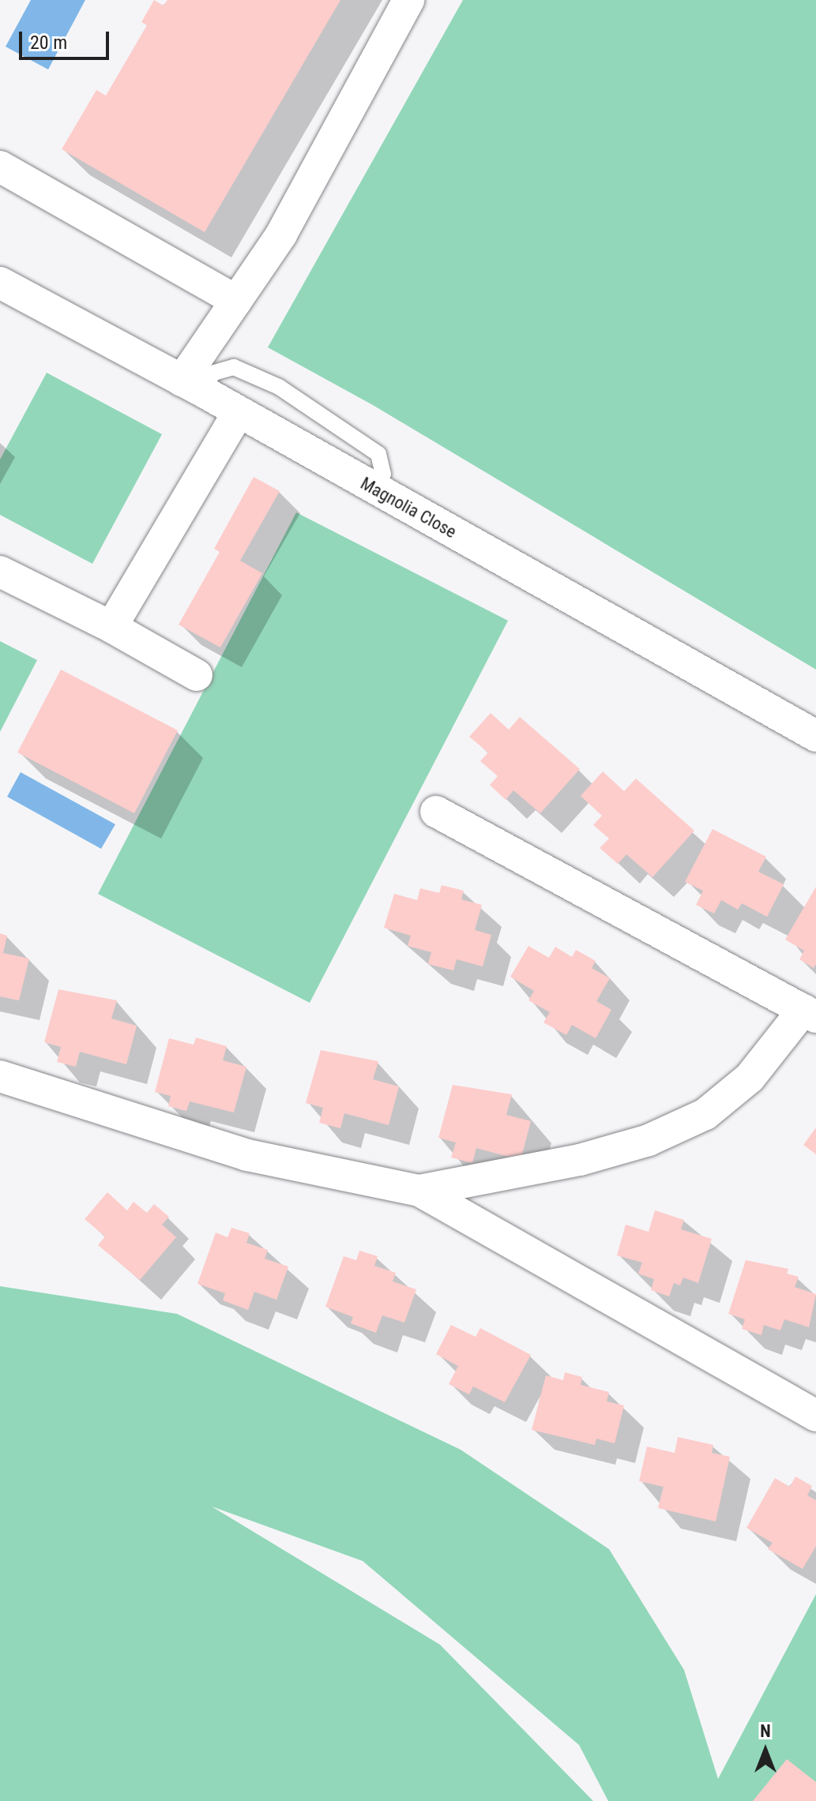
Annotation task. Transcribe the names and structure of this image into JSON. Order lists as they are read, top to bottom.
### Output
{
  "streets": {
    "street": ["Magnolia Close"]
  },
  "scale_bar": "20 m",
  "north": "top"
}
